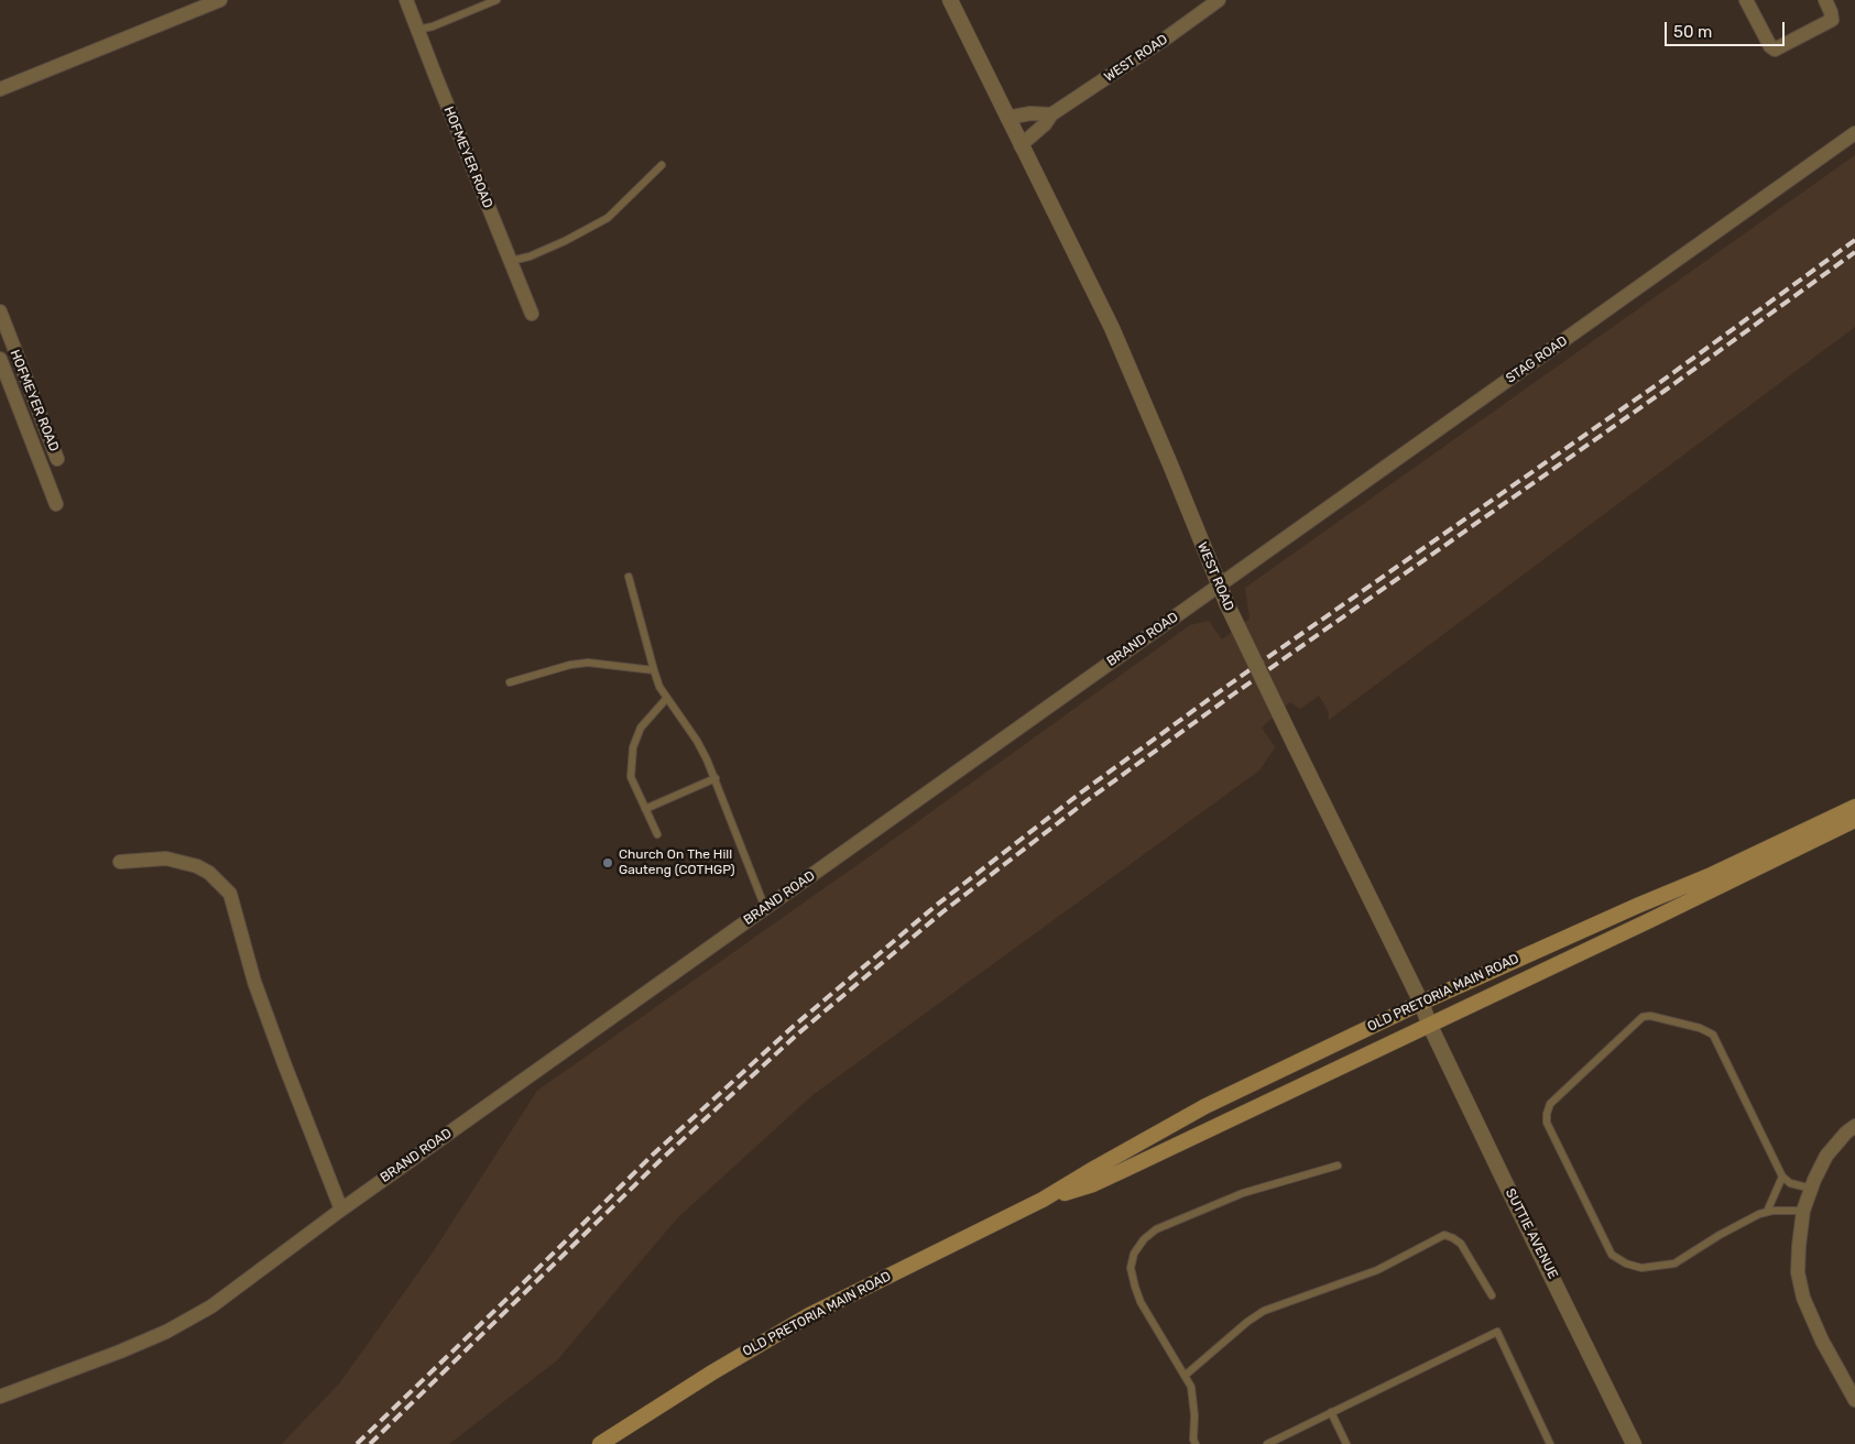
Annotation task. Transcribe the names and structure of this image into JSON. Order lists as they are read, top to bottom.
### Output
{
  "streets": {
    "main road": ["OLD PRETORIA MAIN ROAD"],
    "street": [
      "WEST ROAD",
      "HOFMEYER ROAD",
      "STAG ROAD",
      "BRAND ROAD",
      "SUTTIE AVENUE"
    ]
  },
  "crossings": [
    ["WEST ROAD", "STAG ROAD"],
    ["WEST ROAD", "BRAND ROAD"],
    ["WEST ROAD", "OLD PRETORIA MAIN ROAD"],
    ["WEST ROAD", "SUTTIE AVENUE"],
    ["STAG ROAD", "BRAND ROAD"],
    ["OLD PRETORIA MAIN ROAD", "SUTTIE AVENUE"]
  ],
  "places": ["Church On The Hill Gauteng (COTHGP)"],
  "scale_bar": "50 m"
}
